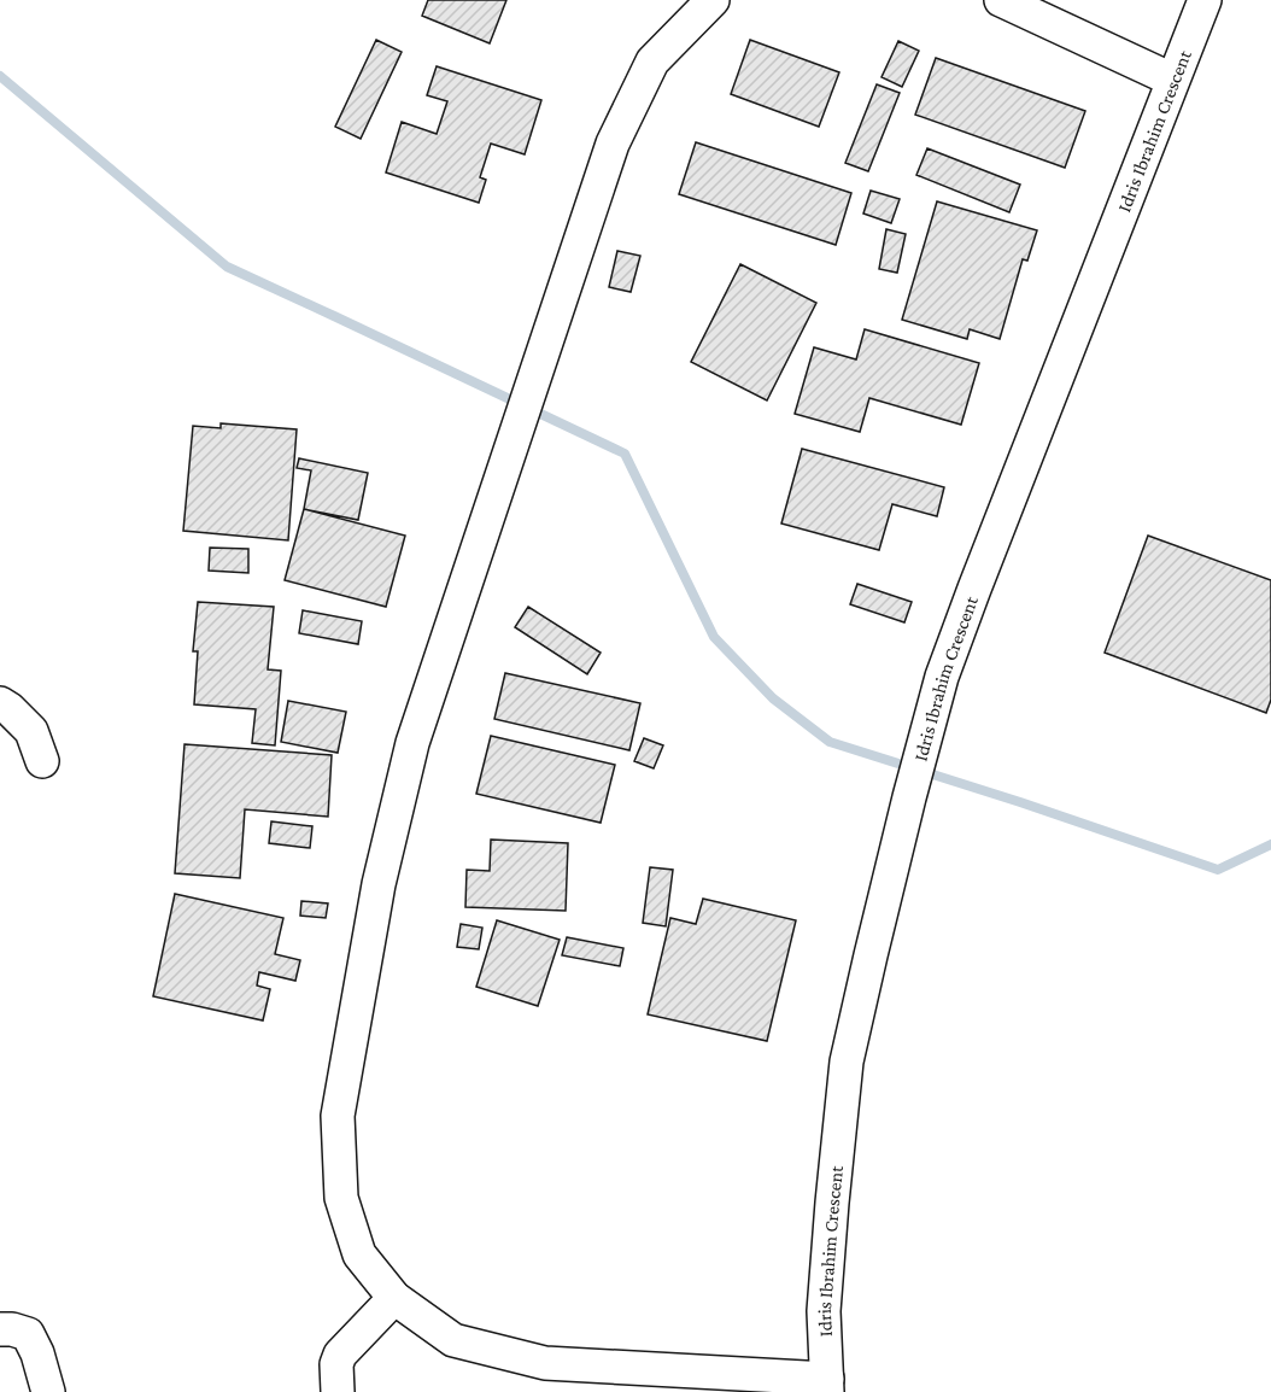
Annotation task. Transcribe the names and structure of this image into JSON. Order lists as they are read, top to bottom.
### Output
{
  "streets": {
    "street": ["Idris Ibrahim Crescent"]
  }
}
